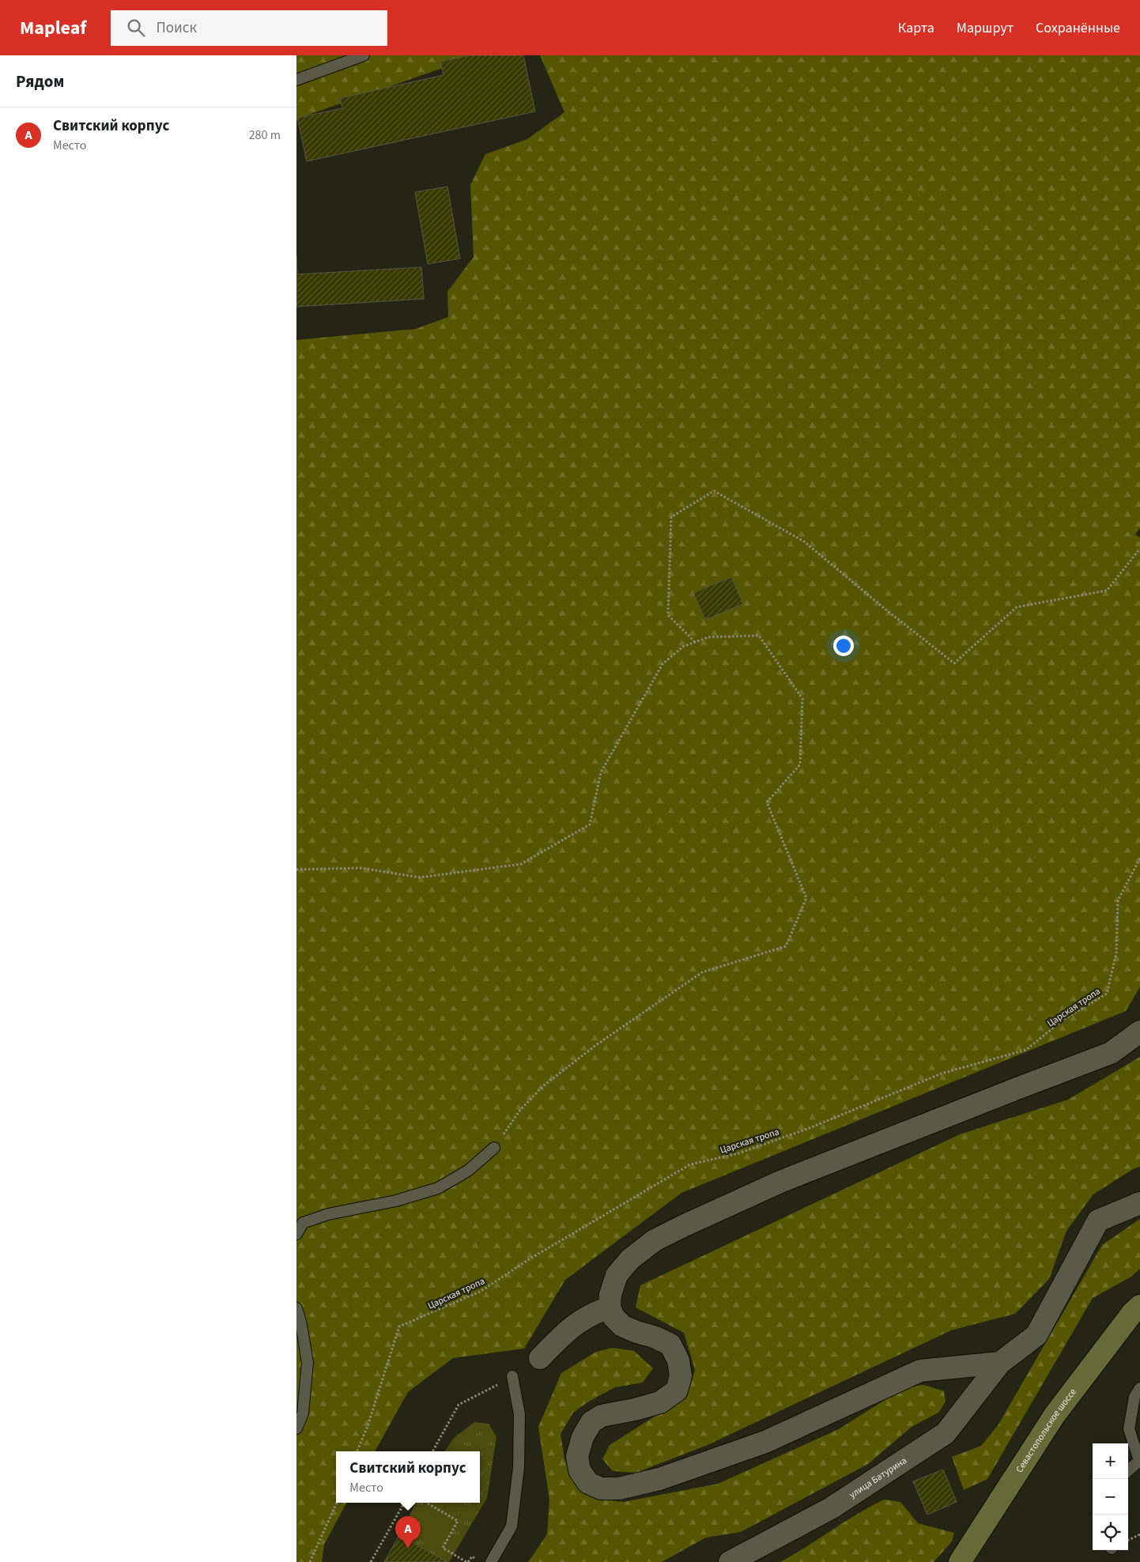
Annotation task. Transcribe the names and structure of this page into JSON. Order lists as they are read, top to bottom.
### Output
{
  "streets": {
    "main road": ["Севастопольское шоссе"],
    "street": ["улица Батурина"],
    "path": ["Царская тропа"]
  },
  "page": {
    "header": "Mapleaf",
    "search": "Поиск",
    "nav": ["Карта", "Маршрут", "Сохранённые"],
    "heading": "Рядом",
    "list": [
      {
        "mark": "A",
        "name": "Свитский корпус",
        "note": "Место",
        "value": "280 m"
      }
    ],
    "map_buttons": ["+", "−"],
    "popup": ["Свитский корпус", "Место"],
    "pins": "A"
  }
}
